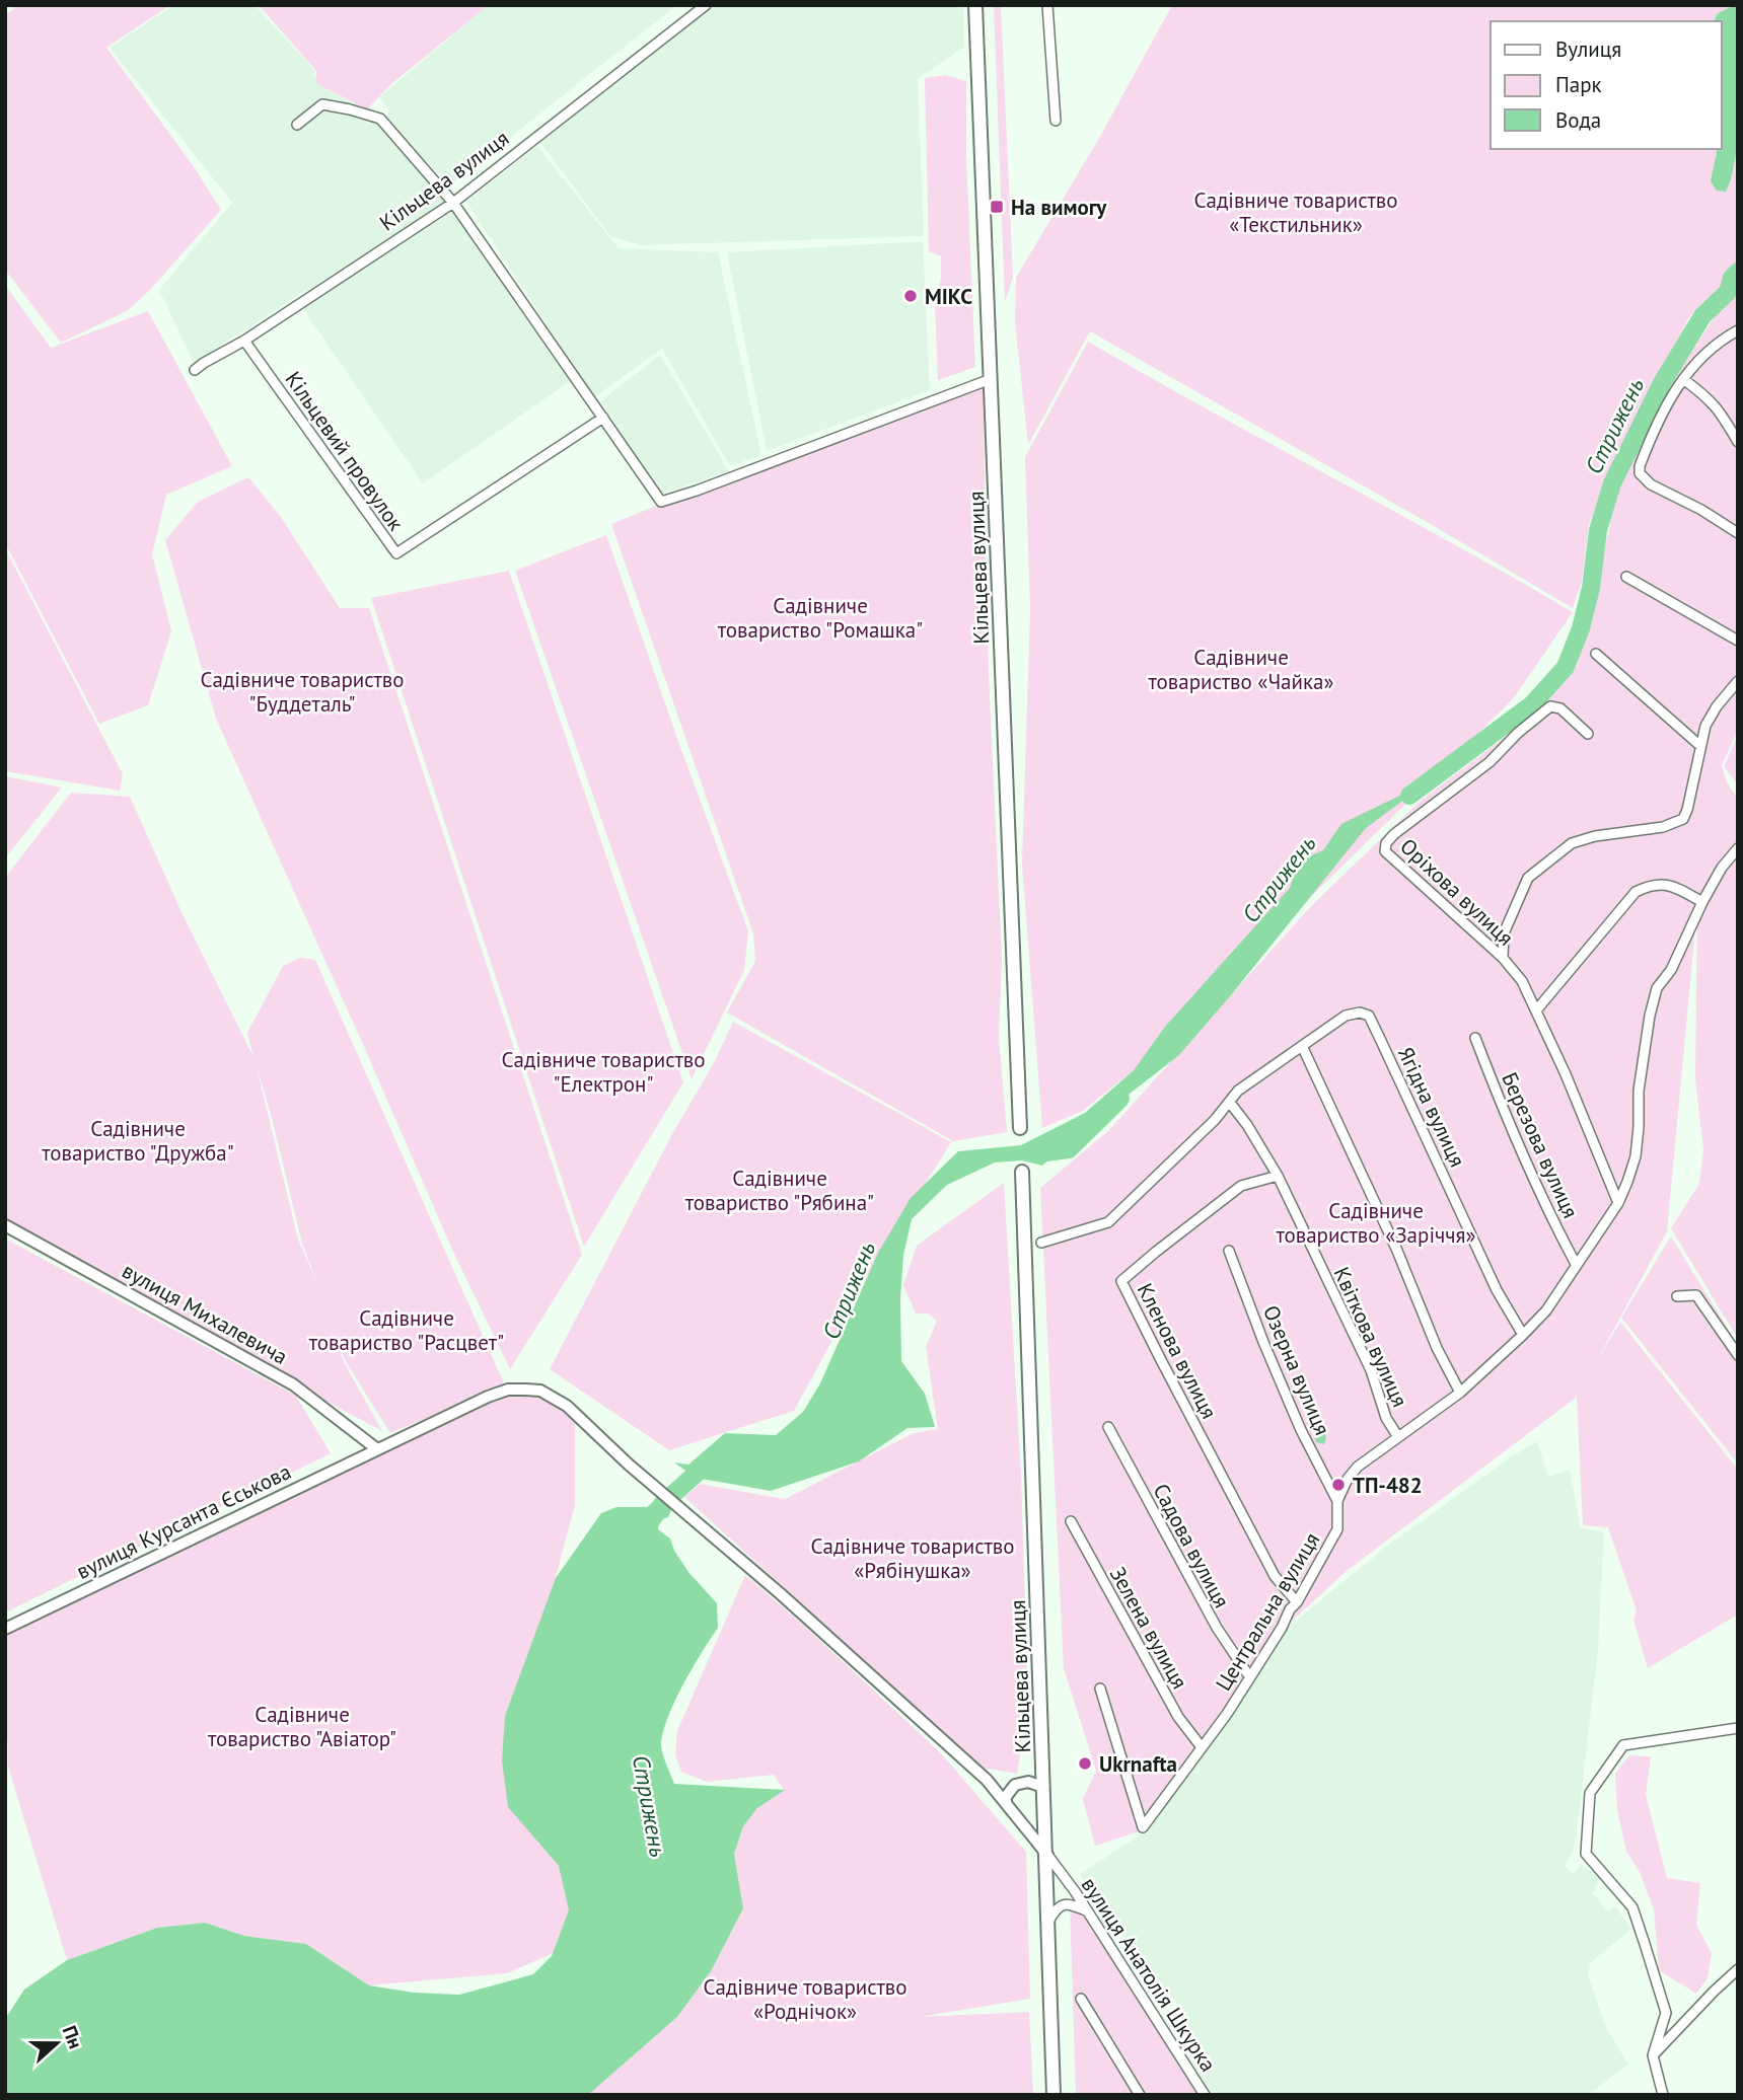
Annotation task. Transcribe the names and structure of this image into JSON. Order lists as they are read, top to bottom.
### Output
{
  "streets": {
    "main road": ["Кільцева вулиця"],
    "street": [
      "Кільцевий провулок",
      "Оріхова вулиця",
      "Ягідна вулиця",
      "Березова вулиця",
      "вулиця Михалевича",
      "Квіткова вулиця",
      "Кленова вулиця",
      "Озерна вулиця",
      "вулиця Курсанта Єськова",
      "Садова вулиця",
      "Центральна вулиця",
      "Зелена вулиця",
      "вулиця Анатолія Шкурка"
    ]
  },
  "crossings": [
    ["Кільцева вулиця", "Кільцевий провулок"],
    ["Кільцева вулиця", "вулиця Курсанта Єськова"],
    ["Кільцева вулиця", "вулиця Анатолія Шкурка"],
    ["Оріхова вулиця", "Центральна вулиця"],
    ["Ягідна вулиця", "Центральна вулиця"],
    ["Березова вулиця", "Центральна вулиця"],
    ["вулиця Михалевича", "вулиця Курсанта Єськова"],
    ["Квіткова вулиця", "Кленова вулиця"],
    ["Квіткова вулиця", "Центральна вулиця"],
    ["Кленова вулиця", "Центральна вулиця"],
    ["Озерна вулиця", "Центральна вулиця"],
    ["вулиця Курсанта Єськова", "вулиця Анатолія Шкурка"],
    ["Садова вулиця", "Центральна вулиця"],
    ["Центральна вулиця", "Зелена вулиця"]
  ],
  "water": ["Стрижень"],
  "parks": [
    "Садівниче товариство «Текстильник»",
    "Садівниче товариство \"Ромашка\"",
    "Садівниче товариство «Чайка»",
    "Садівниче товариство \"Буддеталь\"",
    "Садівниче товариство \"Електрон\"",
    "Садівниче товариство \"Дружба\"",
    "Садівниче товариство \"Рябина\"",
    "Садівниче товариство «Заріччя»",
    "Садівниче товариство \"Расцвет\"",
    "Садівниче товариство «Рябінушка»",
    "Садівниче товариство \"Авіатор\"",
    "Садівниче товариство «Роднічок»"
  ],
  "places": {
    "transit": ["На вимогу"],
    "other": ["МІКС", "ТП-482", "Ukrnafta"]
  },
  "legend": ["Вулиця", "Парк", "Вода"],
  "north": "right"
}
